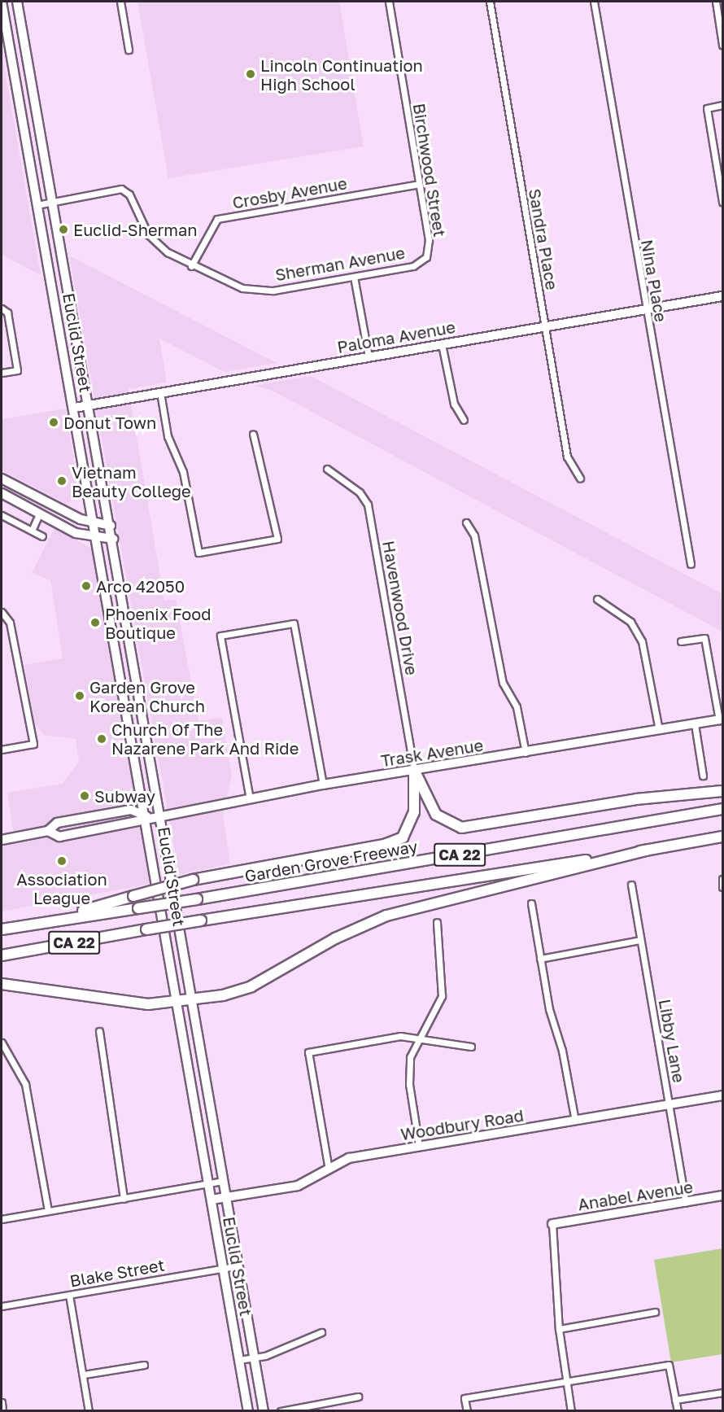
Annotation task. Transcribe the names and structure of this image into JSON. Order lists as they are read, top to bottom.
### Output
{
  "streets": {
    "highway": ["CA 22", "Garden Grove Freeway"],
    "main road": [
      "Paloma Avenue",
      "Euclid Street",
      "Trask Avenue",
      "Woodbury Road",
      "Anabel Avenue"
    ],
    "street": [
      "Birchwood Street",
      "Crosby Avenue",
      "Sandra Place",
      "Sherman Avenue",
      "Nina Place",
      "Havenwood Drive",
      "Libby Lane",
      "Blake Street"
    ]
  },
  "crossings": [
    ["Birchwood Street", "Crosby Avenue"],
    ["Birchwood Street", "Sherman Avenue"],
    ["Crosby Avenue", "Sherman Avenue"],
    ["Sandra Place", "Paloma Avenue"],
    ["Sherman Avenue", "Euclid Street"],
    ["Nina Place", "Paloma Avenue"],
    ["Paloma Avenue", "Euclid Street"],
    ["Euclid Street", "Trask Avenue"],
    ["Euclid Street", "Woodbury Road"],
    ["Euclid Street", "Blake Street"],
    ["Havenwood Drive", "Trask Avenue"],
    ["Libby Lane", "Woodbury Road"],
    ["Libby Lane", "Anabel Avenue"]
  ],
  "places": [
    "Lincoln Continuation High School",
    "Euclid-Sherman",
    "Donut Town",
    "Vietnam Beauty College",
    "Arco 42050",
    "Phoenix Food Boutique",
    "Garden Grove Korean Church",
    "Church Of The Nazarene Park And Ride",
    "Subway",
    "Association League"
  ]
}
